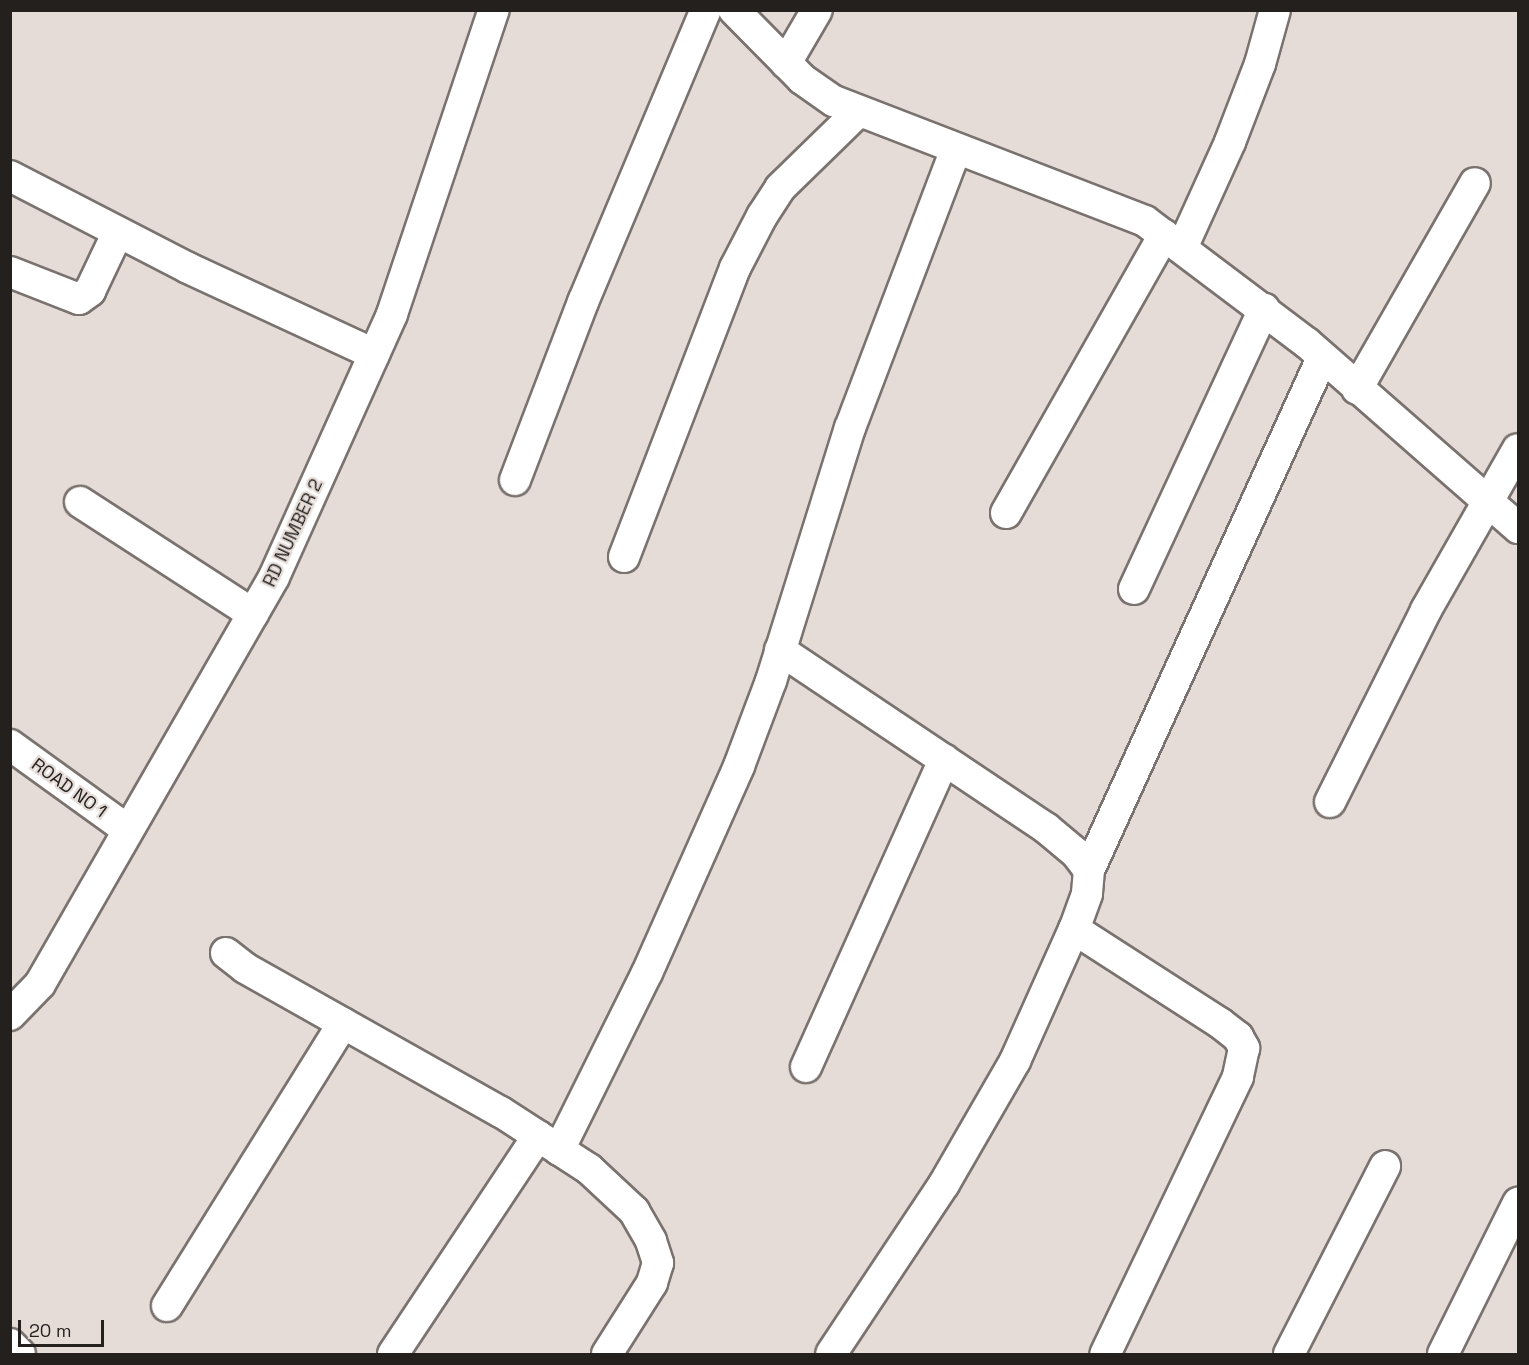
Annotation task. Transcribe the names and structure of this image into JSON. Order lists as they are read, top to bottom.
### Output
{
  "streets": {
    "street": ["RD NUMBER 2", "ROAD NO 1"]
  },
  "crossings": [
    ["RD NUMBER 2", "ROAD NO 1"]
  ],
  "scale_bar": "20 m"
}
